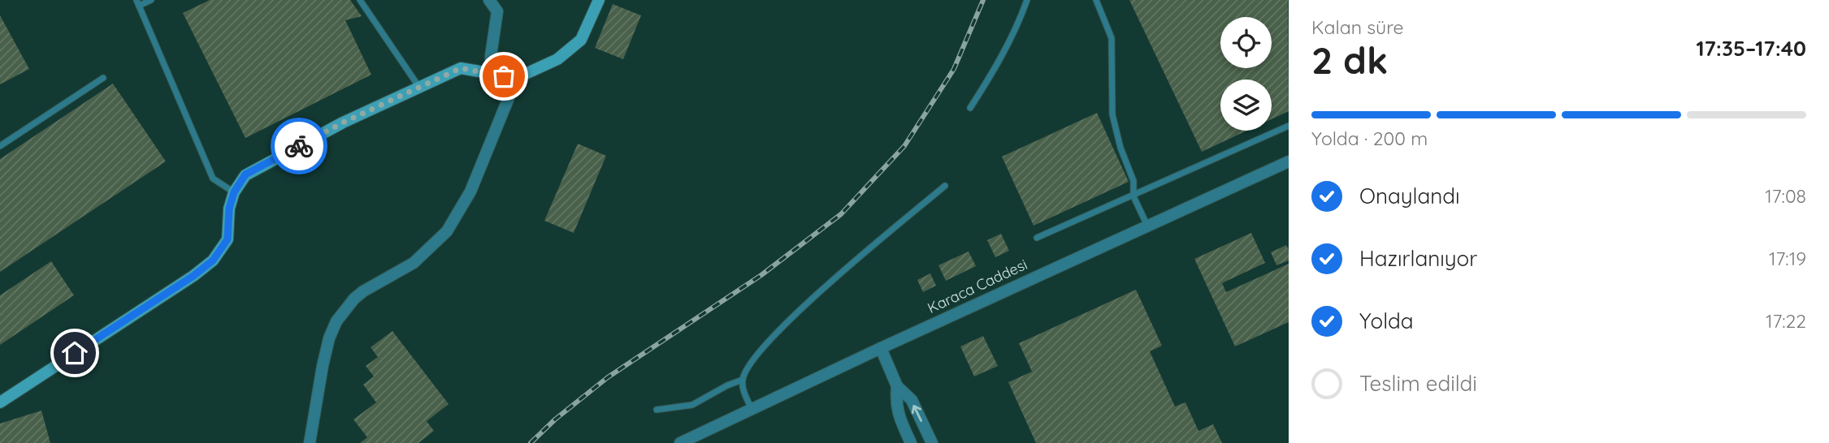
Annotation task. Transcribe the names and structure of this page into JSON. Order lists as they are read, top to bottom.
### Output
{
  "streets": {
    "street": ["Karaca Caddesi"]
  },
  "page": {
    "heading": ["2 dk", "Kalan süre", "17:35–17:40"],
    "bar": "Yolda · 200 m",
    "list": [
      ["Onaylandı", "17:08"],
      ["Hazırlanıyor", "17:19"],
      ["Yolda", "17:22"],
      "Teslim edildi"
    ]
  }
}
